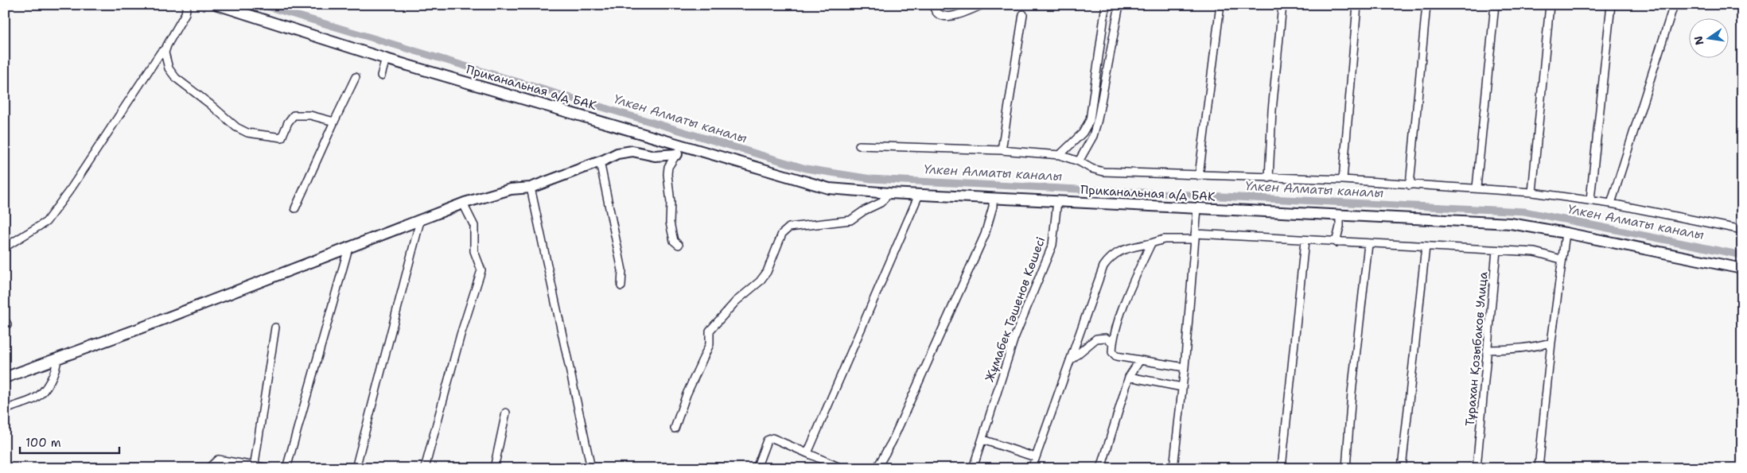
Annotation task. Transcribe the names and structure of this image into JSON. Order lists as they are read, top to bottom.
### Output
{
  "streets": {
    "main road": ["Приканальная а/д БАК"],
    "street": ["Жұмабек Тәшенов Көшесі", "Тұрахан Қозыбаков Улица"]
  },
  "crossings": [
    ["Приканальная а/д БАК", "Жұмабек Тәшенов Көшесі"]
  ],
  "water": ["Үлкен Алматы каналы"],
  "scale_bar": "100 m",
  "north": "left"
}
